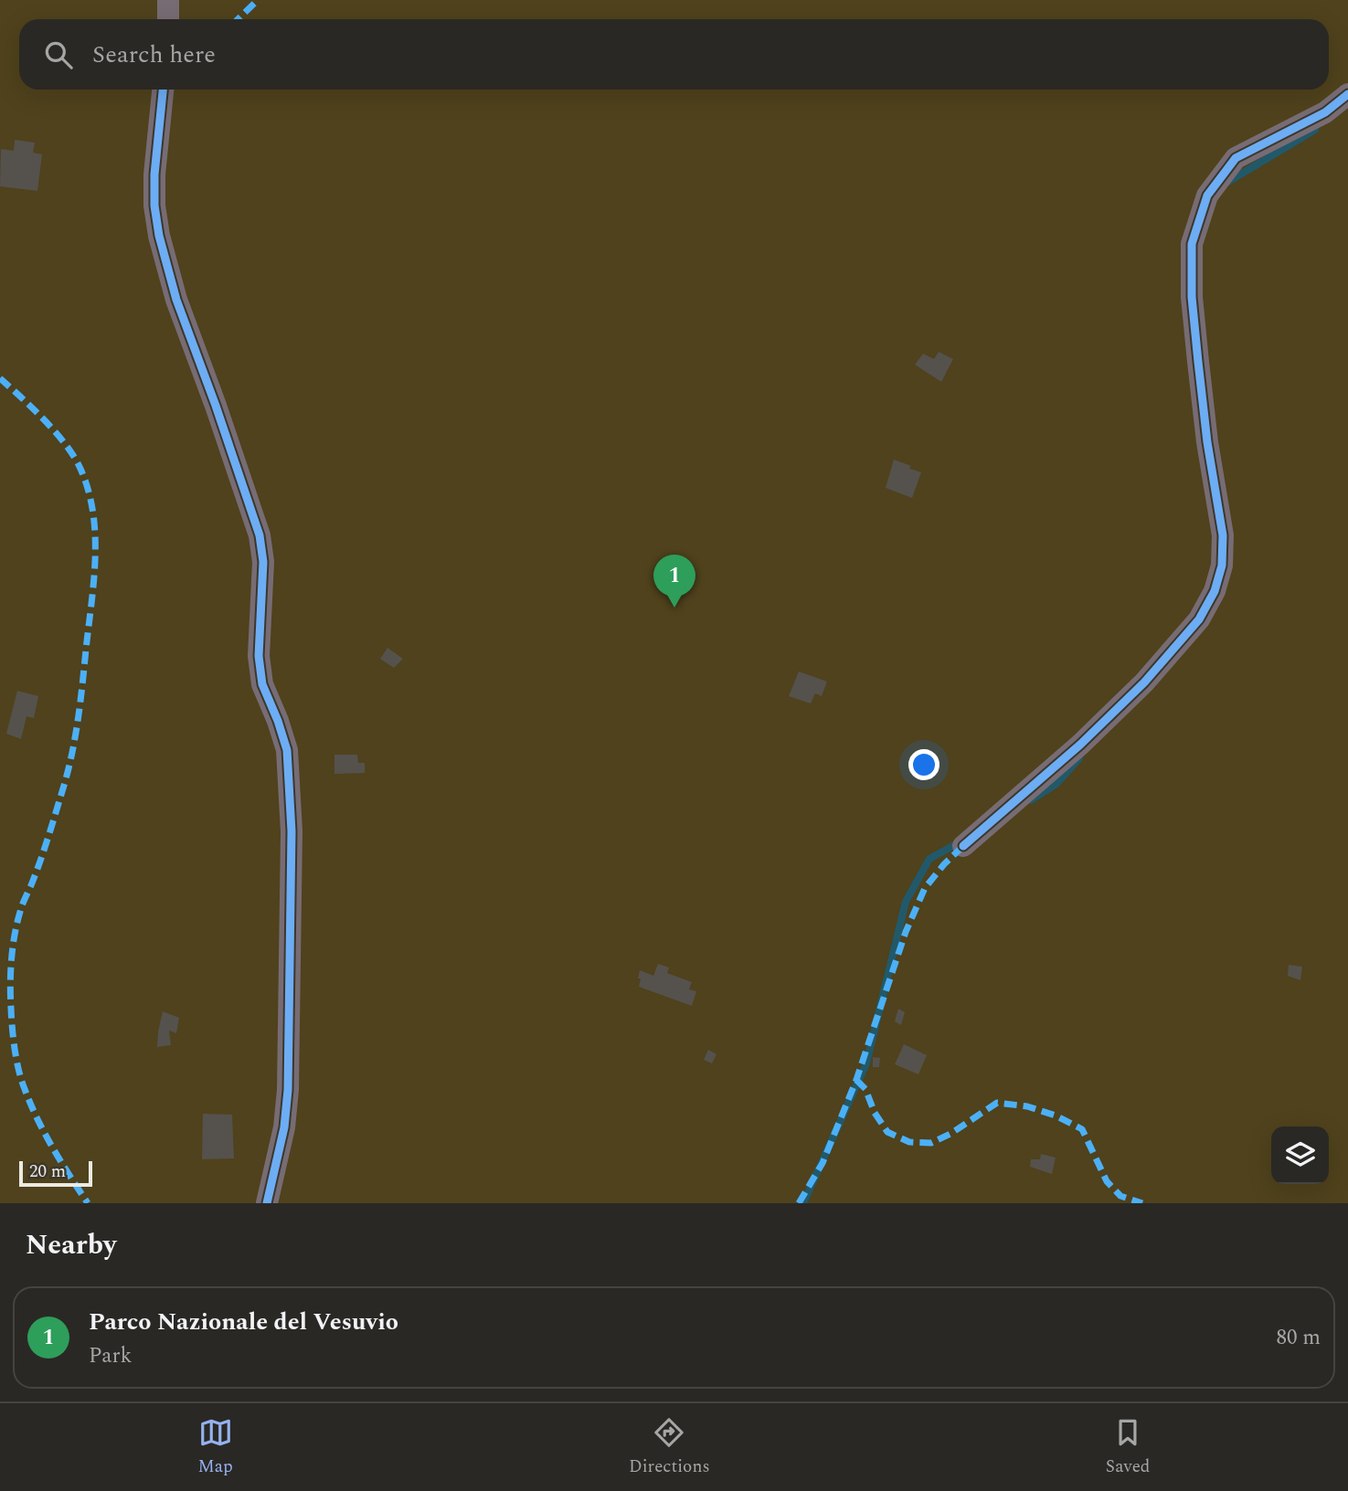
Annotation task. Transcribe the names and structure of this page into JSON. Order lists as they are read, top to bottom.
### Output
{
  "scale_bar": "20 m",
  "page": {
    "search": "Search here",
    "pins": "1",
    "scale": "20 m",
    "heading": "Nearby",
    "list": [
      {
        "mark": "1",
        "name": "Parco Nazionale del Vesuvio",
        "note": "Park",
        "value": "80 m"
      }
    ],
    "nav": ["Map", "Directions", "Saved"]
  }
}
